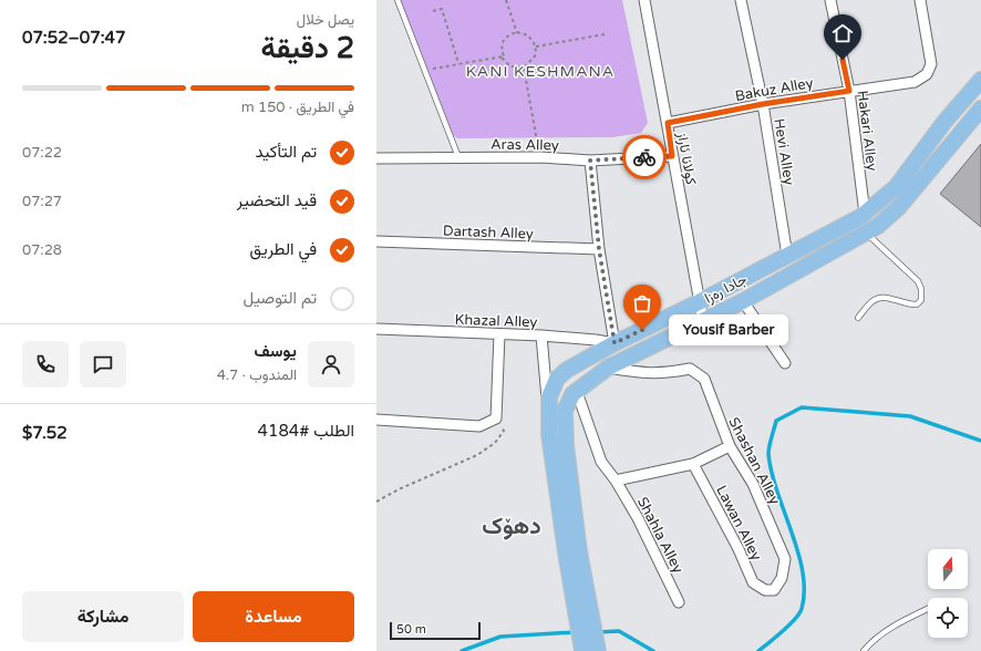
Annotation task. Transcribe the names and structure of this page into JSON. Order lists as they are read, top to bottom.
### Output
{
  "streets": {
    "main road": ["جادا ره‌زا"],
    "street": [
      "Bakuz Alley",
      "Hakari Alley",
      "Aras Alley",
      "Hevi Alley",
      "کولانا ئاراز",
      "Dartash Alley",
      "Khazal Alley",
      "Shashan Alley",
      "Lawan Alley",
      "Shahla Alley"
    ]
  },
  "crossings": [
    ["Bakuz Alley", "Hakari Alley"],
    ["Bakuz Alley", "Hevi Alley"],
    ["Bakuz Alley", "کولانا ئاراز"],
    ["Hakari Alley", "جادا ره‌زا"],
    ["Aras Alley", "کولانا ئاراز"],
    ["Hevi Alley", "جادا ره‌زا"],
    ["کولانا ئاراز", "جادا ره‌زا"],
    ["جادا ره‌زا", "Khazal Alley"],
    ["جادا ره‌زا", "Shashan Alley"],
    ["جادا ره‌زا", "Shahla Alley"],
    ["Shashan Alley", "Lawan Alley"],
    ["Shashan Alley", "Shahla Alley"],
    ["Lawan Alley", "Shahla Alley"]
  ],
  "districts": ["KANI KESHMANA", "دھۆک"],
  "places": ["Yousif Barber"],
  "scale_bar": "50 m",
  "north": "top",
  "page": {
    "heading": ["2 دقيقة", "يصل خلال", "07:47–07:52"],
    "panel": [
      "يوسف",
      "المندوب · 4.7",
      "الطلب #4184",
      "$7.52"
    ],
    "bar": "في الطريق · 150 m",
    "list": [
      ["تم التأكيد", "07:22"],
      ["قيد التحضير", "07:27"],
      ["في الطريق", "07:28"],
      "تم التوصيل"
    ],
    "bubble": "Yousif Barber",
    "buttons": ["مساعدة", "مشاركة"],
    "scale": "50 m"
  }
}
